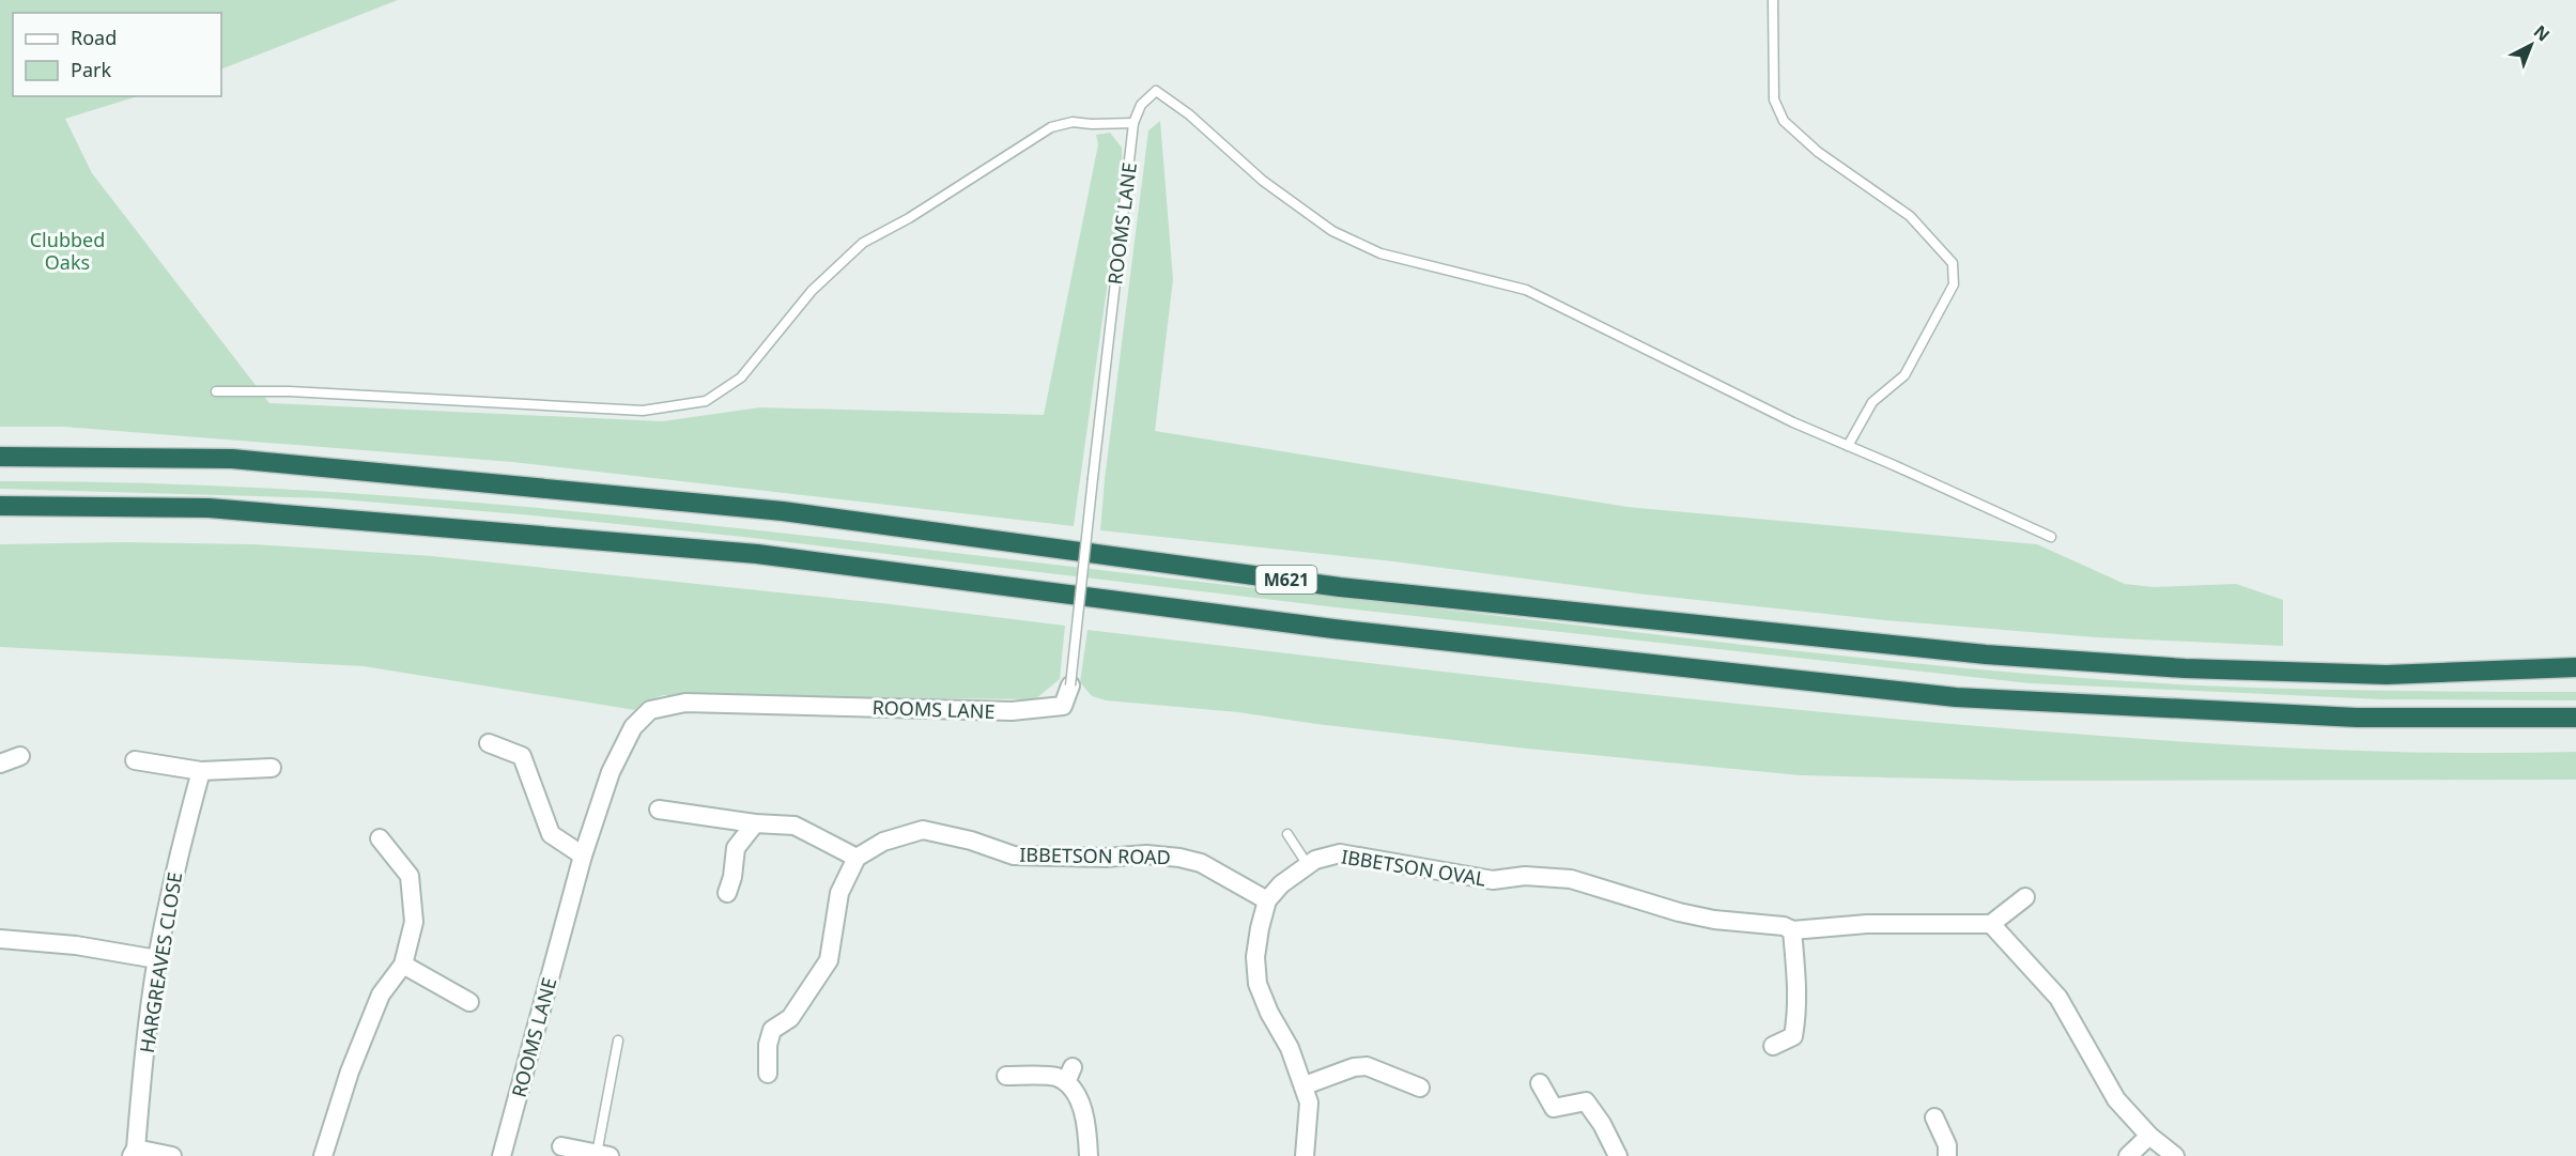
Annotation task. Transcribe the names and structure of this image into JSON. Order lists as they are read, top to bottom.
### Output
{
  "streets": {
    "highway": ["M621"],
    "street": [
      "ROOMS LANE",
      "IBBETSON ROAD",
      "IBBETSON OVAL",
      "HARGREAVES CLOSE"
    ]
  },
  "crossings": [
    ["IBBETSON ROAD", "IBBETSON OVAL"]
  ],
  "parks": ["Clubbed Oaks"],
  "legend": ["Road", "Park"],
  "north": "top right"
}
